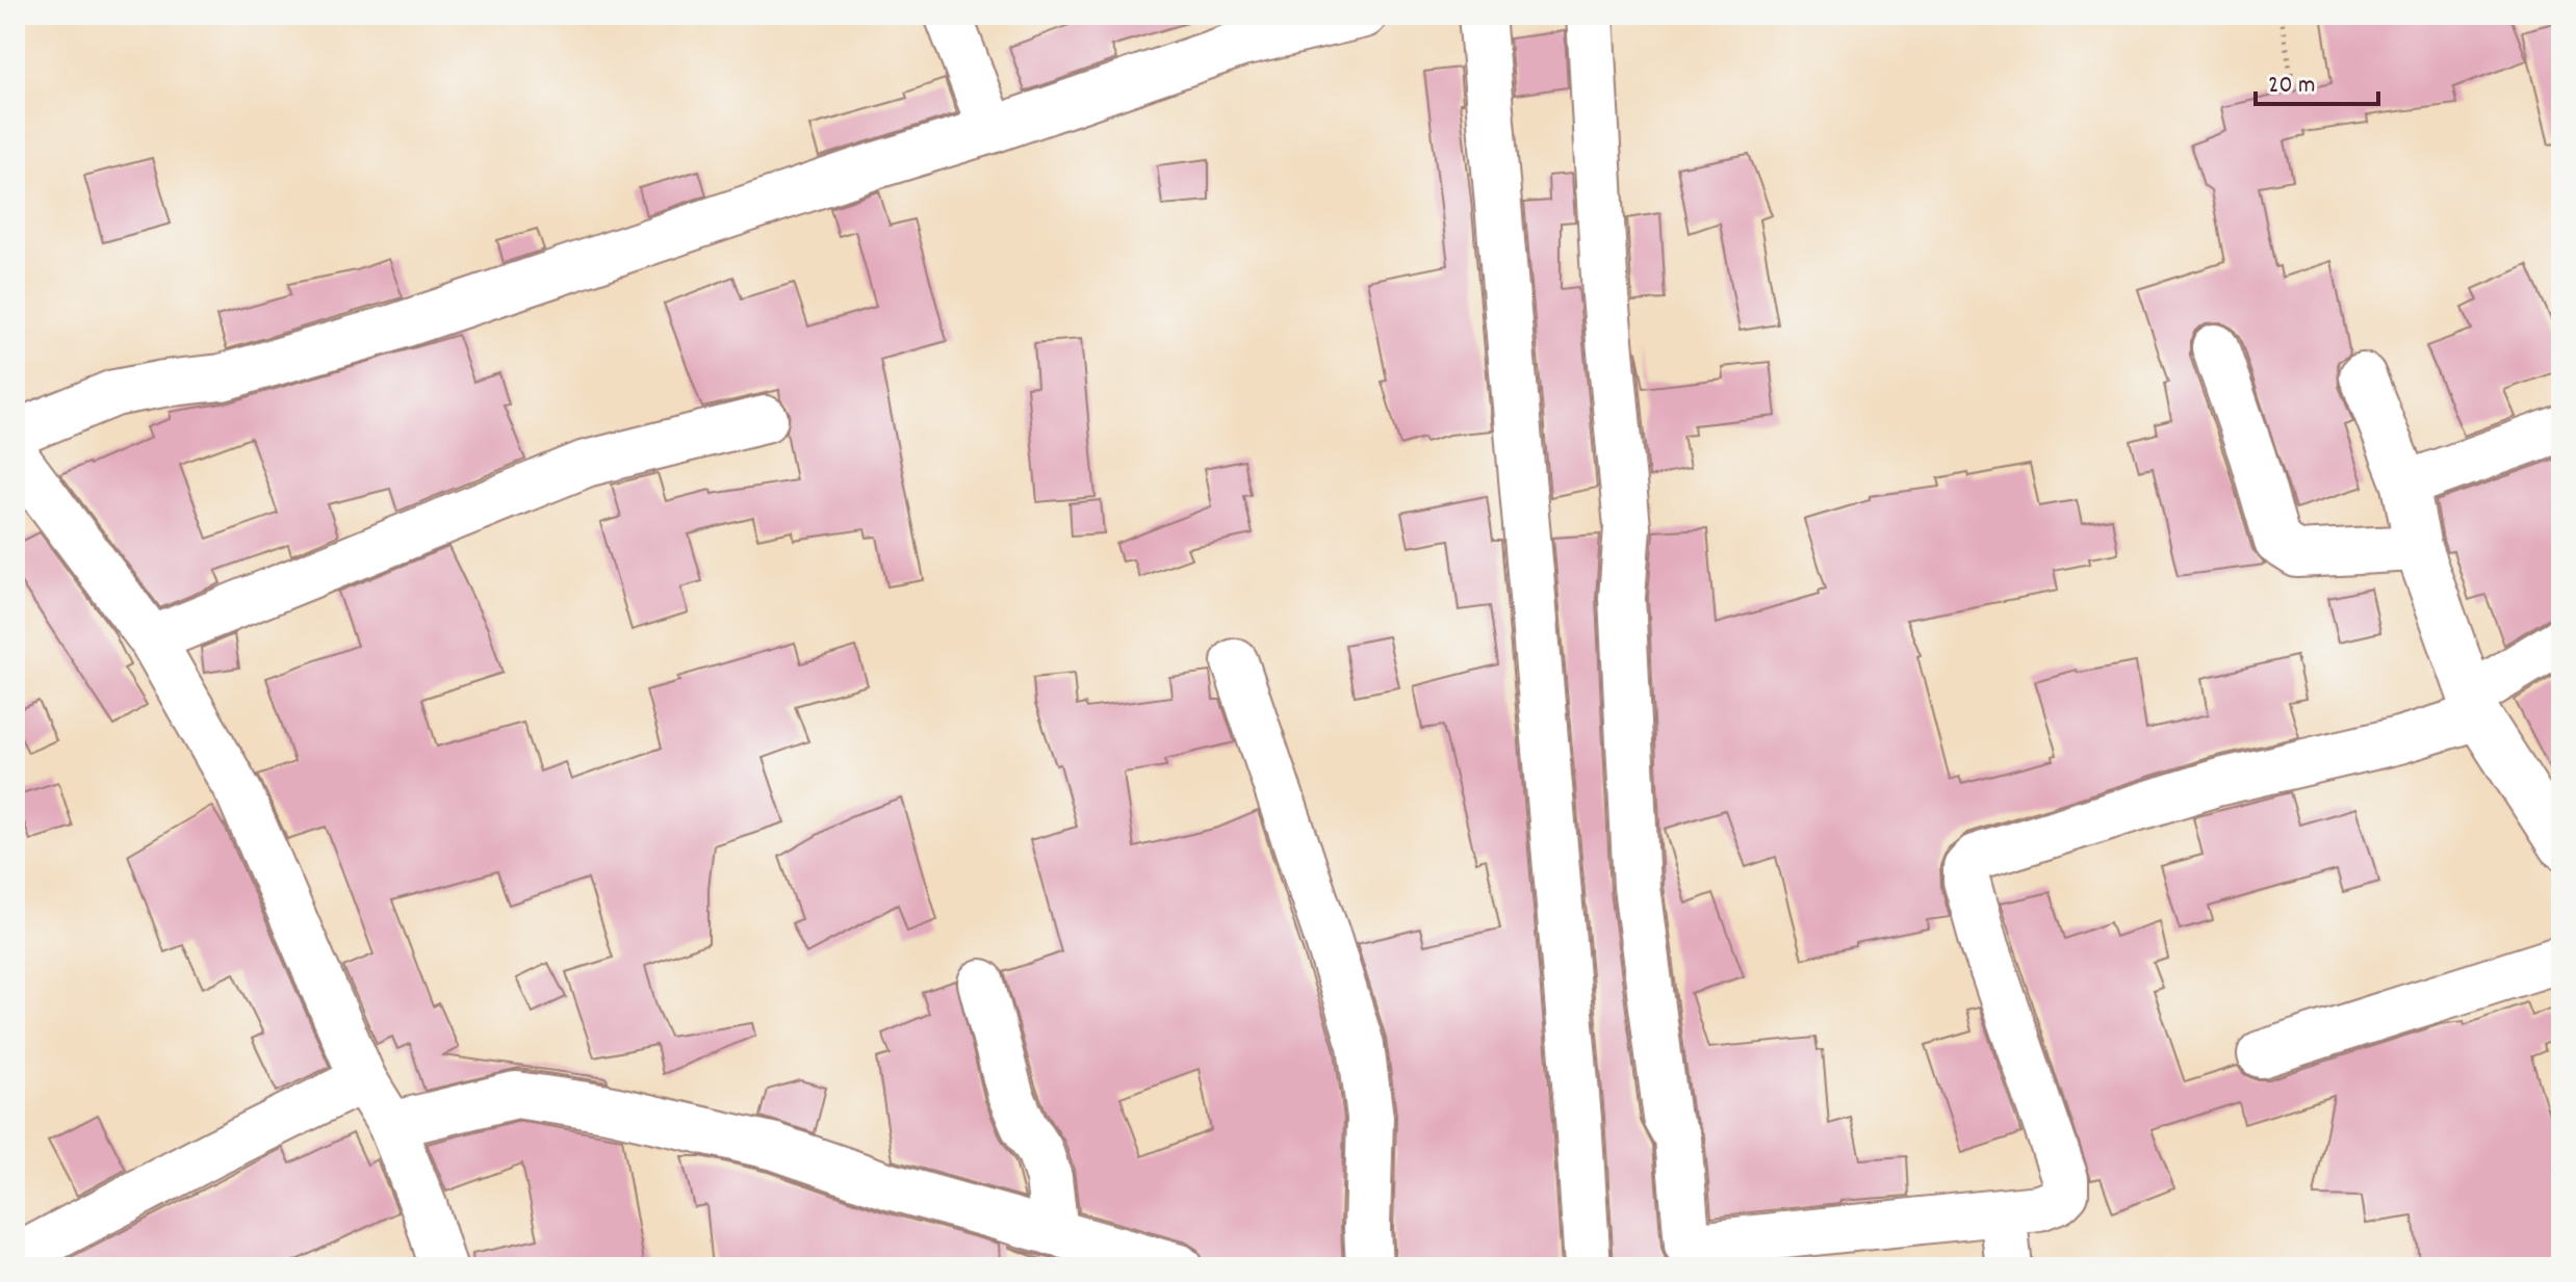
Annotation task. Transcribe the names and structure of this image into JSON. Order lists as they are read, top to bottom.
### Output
{
  "scale_bar": "20 m"
}
